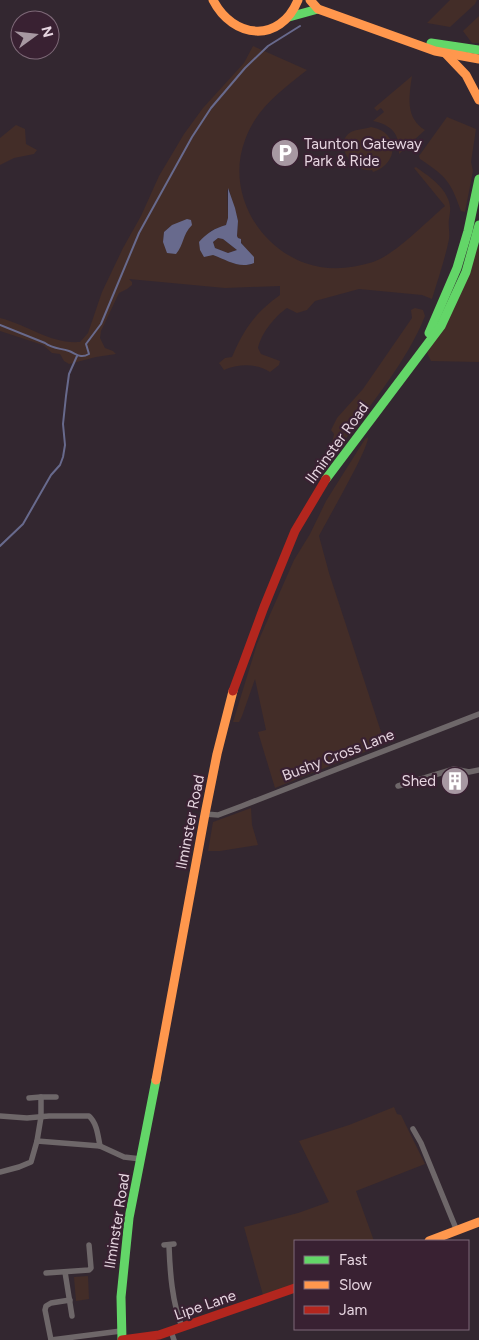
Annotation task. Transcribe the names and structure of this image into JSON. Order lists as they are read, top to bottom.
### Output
{
  "streets": {
    "main road": ["Ilminster Road", "Lipe Lane"],
    "street": ["Bushy Cross Lane"]
  },
  "crossings": [
    ["Ilminster Road", "Bushy Cross Lane"],
    ["Ilminster Road", "Lipe Lane"]
  ],
  "places": {
    "parking": ["Taunton Gateway Park & Ride"],
    "building": ["Shed"]
  },
  "legend": ["Fast", "Slow", "Jam"],
  "north": "right"
}
